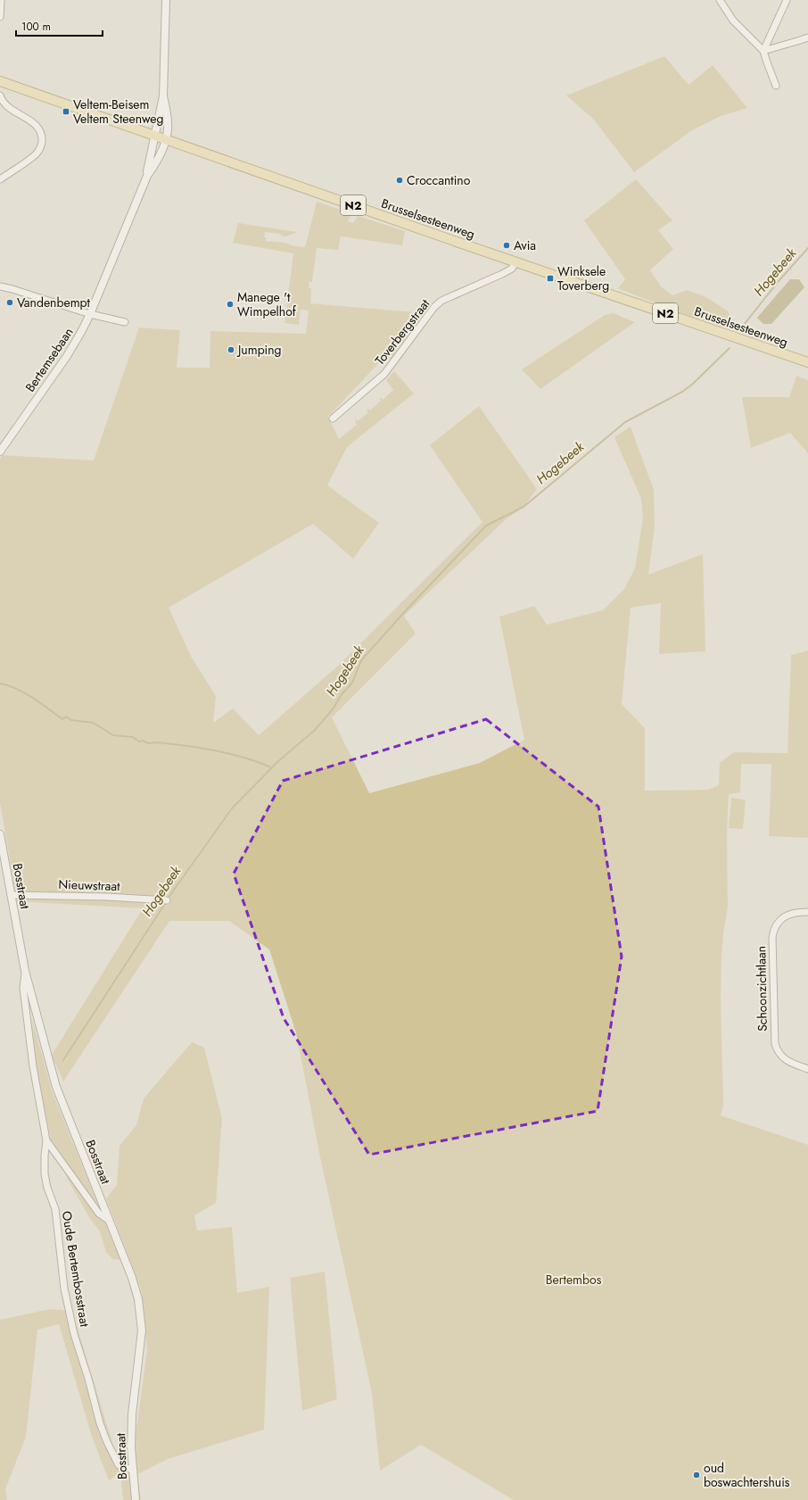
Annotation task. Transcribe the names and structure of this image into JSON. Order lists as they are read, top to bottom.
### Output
{
  "streets": {
    "main road": ["N2", "Brusselsesteenweg"],
    "street": [
      "Toverbergstraat",
      "Bertemsebaan",
      "Nieuwstraat",
      "Bosstraat",
      "Schoonzichtlaan",
      "Oude Bertembosstraat"
    ]
  },
  "crossings": [
    ["Brusselsesteenweg", "Toverbergstraat"],
    ["Brusselsesteenweg", "Bertemsebaan"],
    ["Nieuwstraat", "Bosstraat"],
    ["Bosstraat", "Oude Bertembosstraat"]
  ],
  "water": ["Hogebeek"],
  "parks": ["Bertembos"],
  "places": {
    "transit": ["Veltem-Beisem Veltem Steenweg", "Winksele Toverberg"],
    "other": [
      "Croccantino",
      "Avia",
      "Vandenbempt",
      "Manege 't Wimpelhof",
      "Jumping",
      "oud boswachtershuis"
    ]
  },
  "scale_bar": "100 m"
}
